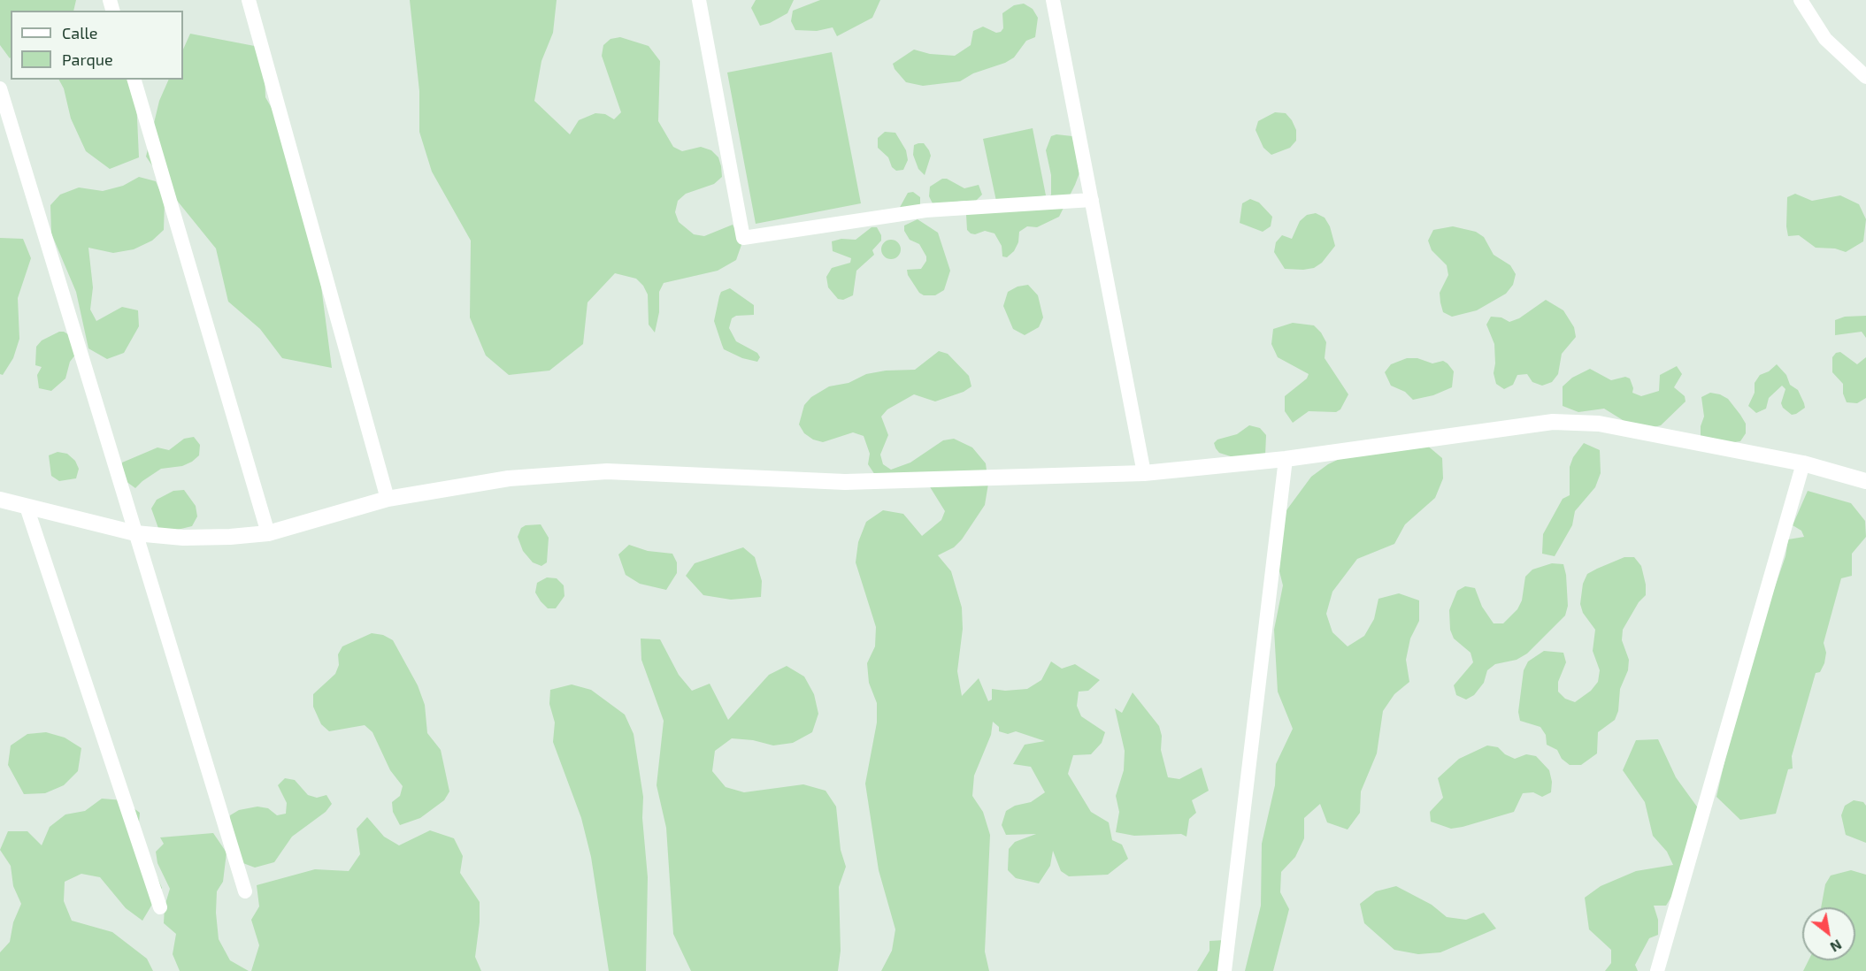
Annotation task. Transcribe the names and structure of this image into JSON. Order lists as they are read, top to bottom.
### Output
{
  "legend": ["Calle", "Parque"],
  "north": "bottom right"
}
